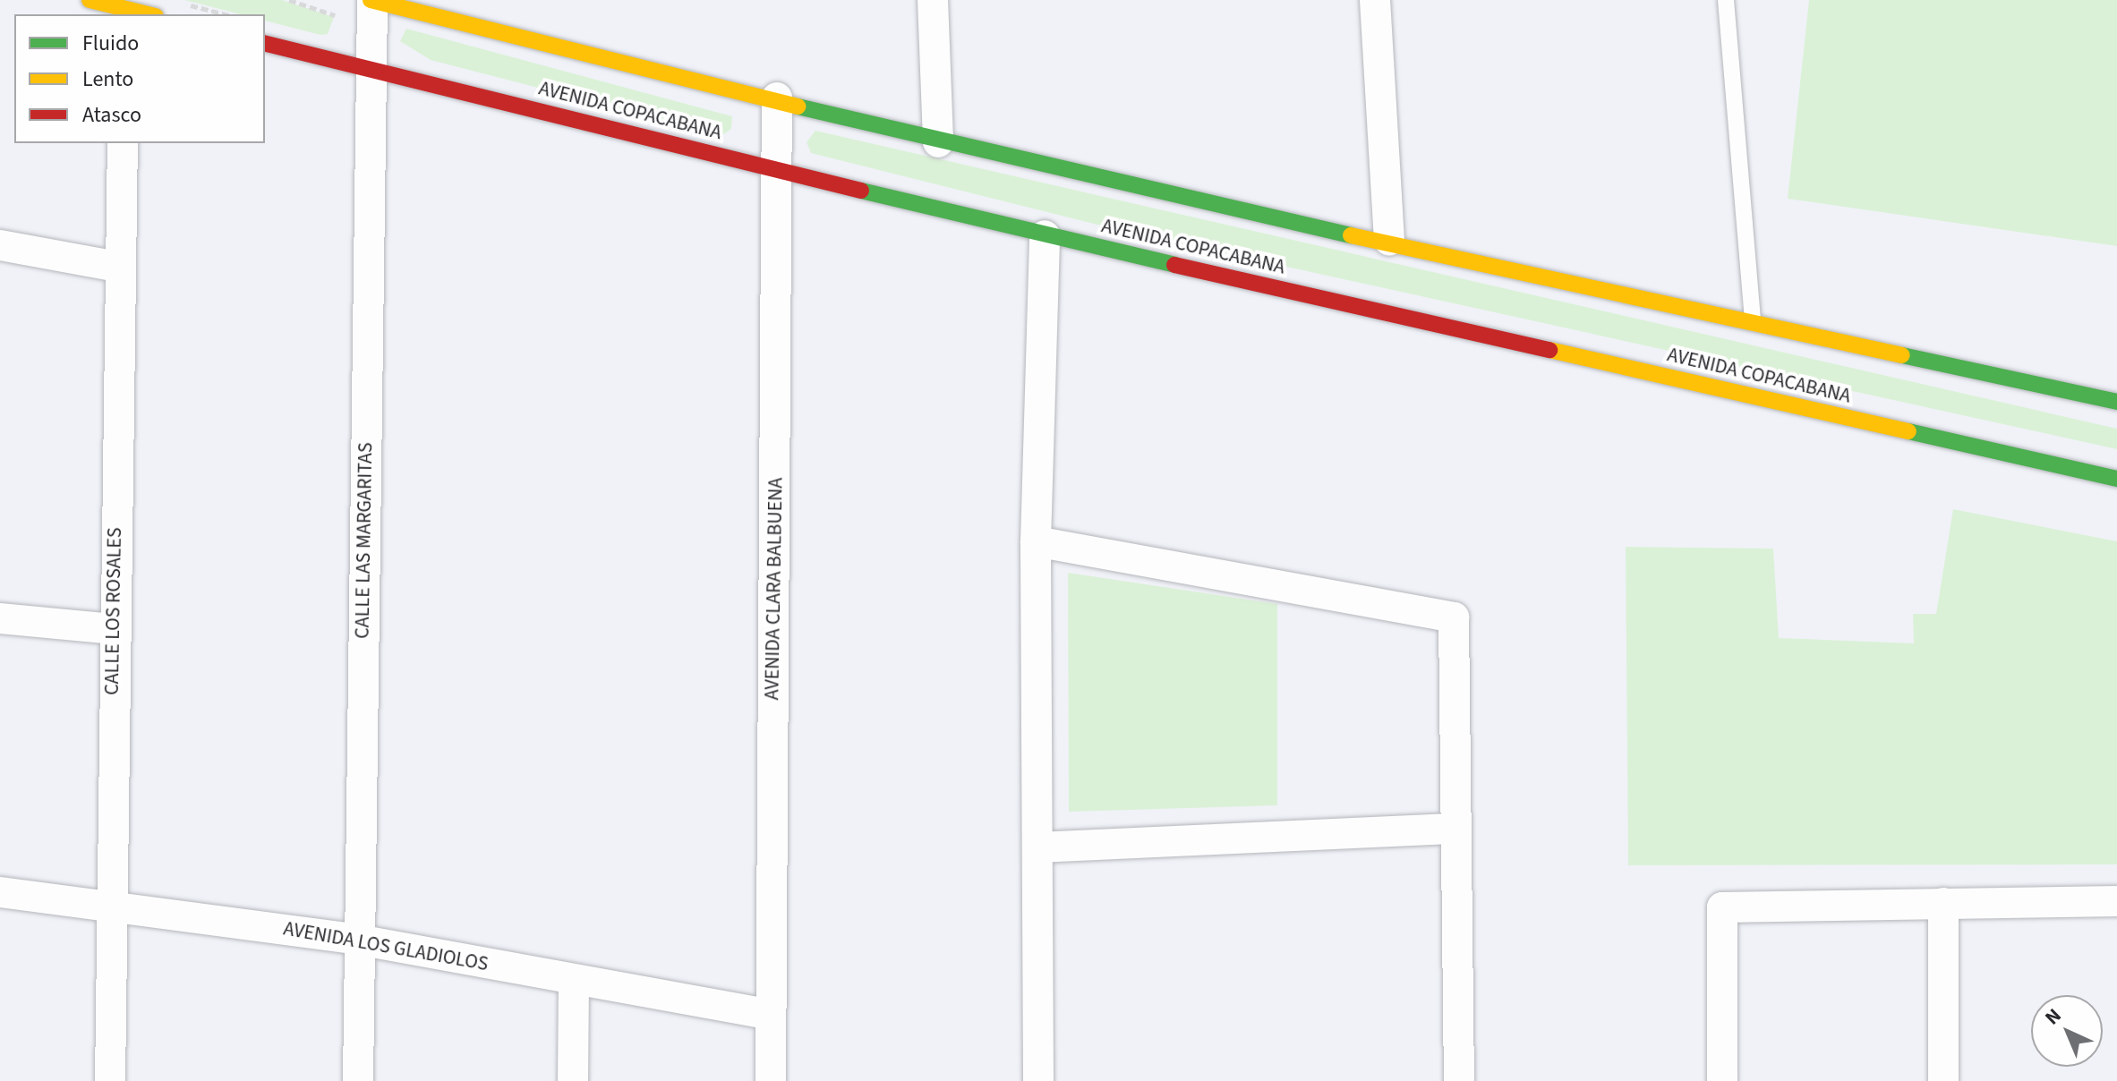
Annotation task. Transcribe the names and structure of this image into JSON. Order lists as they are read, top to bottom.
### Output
{
  "streets": {
    "main road": ["AVENIDA COPACABANA"],
    "street": [
      "CALLE LAS MARGARITAS",
      "AVENIDA CLARA BALBUENA",
      "CALLE LOS ROSALES",
      "AVENIDA LOS GLADIOLOS"
    ]
  },
  "crossings": [
    ["AVENIDA COPACABANA", "CALLE LAS MARGARITAS"],
    ["AVENIDA COPACABANA", "AVENIDA CLARA BALBUENA"],
    ["CALLE LAS MARGARITAS", "AVENIDA LOS GLADIOLOS"],
    ["AVENIDA CLARA BALBUENA", "AVENIDA LOS GLADIOLOS"],
    ["CALLE LOS ROSALES", "AVENIDA LOS GLADIOLOS"]
  ],
  "legend": ["Fluido", "Lento", "Atasco"],
  "north": "top left"
}
